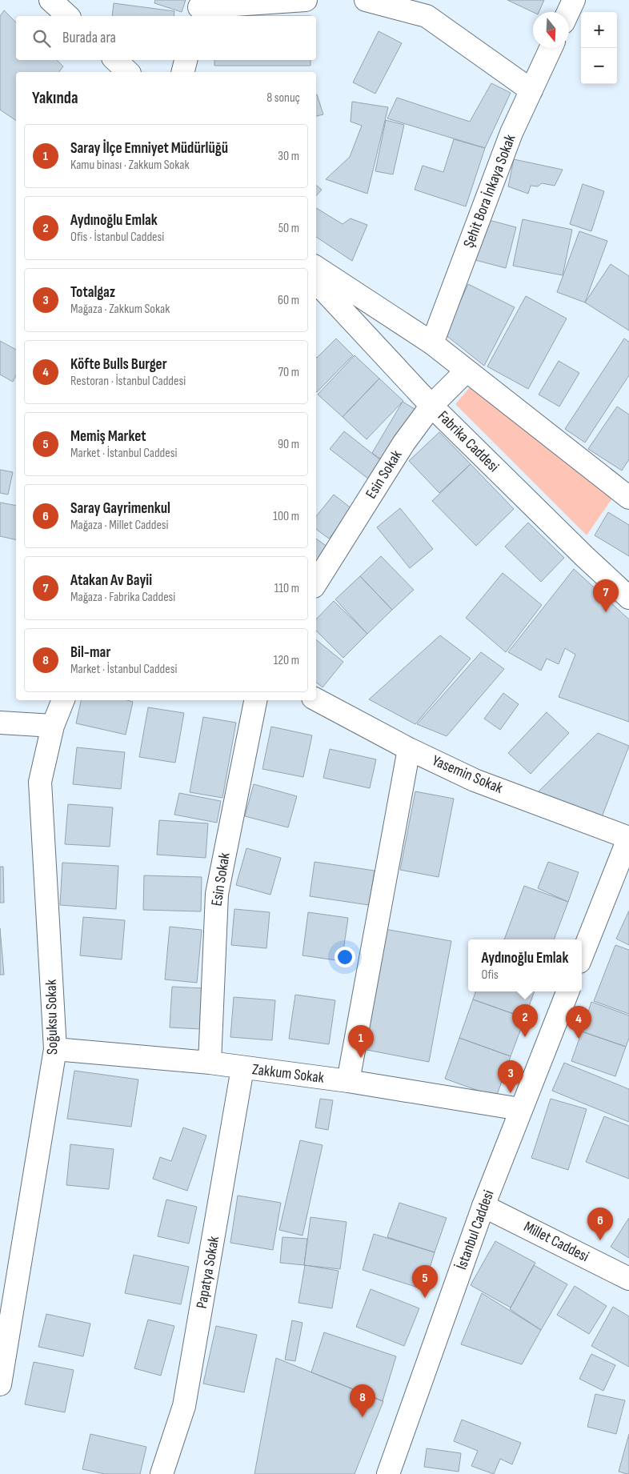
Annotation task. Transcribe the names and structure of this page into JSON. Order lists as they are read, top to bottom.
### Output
{
  "streets": {
    "main road": [
      "Şehit Bora İnkaya Sokak",
      "Fabrika Caddesi",
      "Esin Sokak",
      "Yasemin Sokak",
      "Soğuksu Sokak",
      "Zakkum Sokak",
      "İstanbul Caddesi",
      "Millet Caddesi",
      "Papatya Sokak"
    ]
  },
  "crossings": [
    ["Fabrika Caddesi", "Esin Sokak"],
    ["Esin Sokak", "Zakkum Sokak"],
    ["Soğuksu Sokak", "Zakkum Sokak"],
    ["Zakkum Sokak", "İstanbul Caddesi"],
    ["Zakkum Sokak", "Papatya Sokak"],
    ["İstanbul Caddesi", "Millet Caddesi"]
  ],
  "north": "bottom",
  "page": {
    "map_buttons": ["+", "−"],
    "search": "Burada ara",
    "heading": ["Yakında", "8 sonuç"],
    "list": [
      {
        "mark": "1",
        "name": "Saray İlçe Emniyet Müdürlüğü",
        "note": "Kamu binası · Zakkum Sokak",
        "value": "30 m"
      },
      {
        "mark": "2",
        "name": "Aydınoğlu Emlak",
        "note": "Ofis · İstanbul Caddesi",
        "value": "50 m"
      },
      {
        "mark": "3",
        "name": "Totalgaz",
        "note": "Mağaza · Zakkum Sokak",
        "value": "60 m"
      },
      {
        "mark": "4",
        "name": "Köfte Bulls Burger",
        "note": "Restoran · İstanbul Caddesi",
        "value": "70 m"
      },
      {
        "mark": "5",
        "name": "Memiş Market",
        "note": "Market · İstanbul Caddesi",
        "value": "90 m"
      },
      {
        "mark": "6",
        "name": "Saray Gayrimenkul",
        "note": "Mağaza · Millet Caddesi",
        "value": "100 m"
      },
      {
        "mark": "7",
        "name": "Atakan Av Bayii",
        "note": "Mağaza · Fabrika Caddesi",
        "value": "110 m"
      },
      {
        "mark": "8",
        "name": "Bil-mar",
        "note": "Market · İstanbul Caddesi",
        "value": "120 m"
      }
    ],
    "pins": [
      "7",
      "2",
      "4",
      "1",
      "3",
      "6",
      "5",
      "8"
    ],
    "popup": ["Aydınoğlu Emlak", "Ofis"]
  }
}
